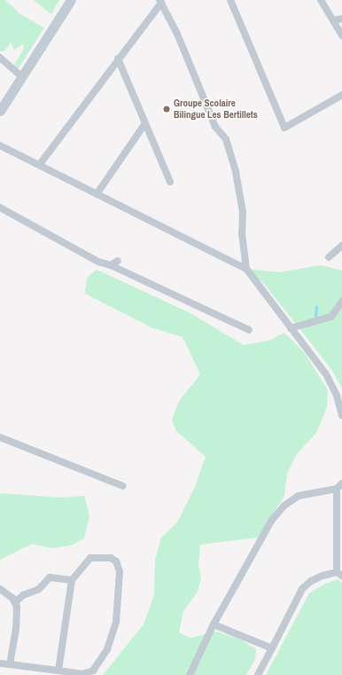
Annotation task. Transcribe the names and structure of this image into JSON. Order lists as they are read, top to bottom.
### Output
{
  "places": ["Groupe Scolaire Bilingue Les Bertillets"]
}
